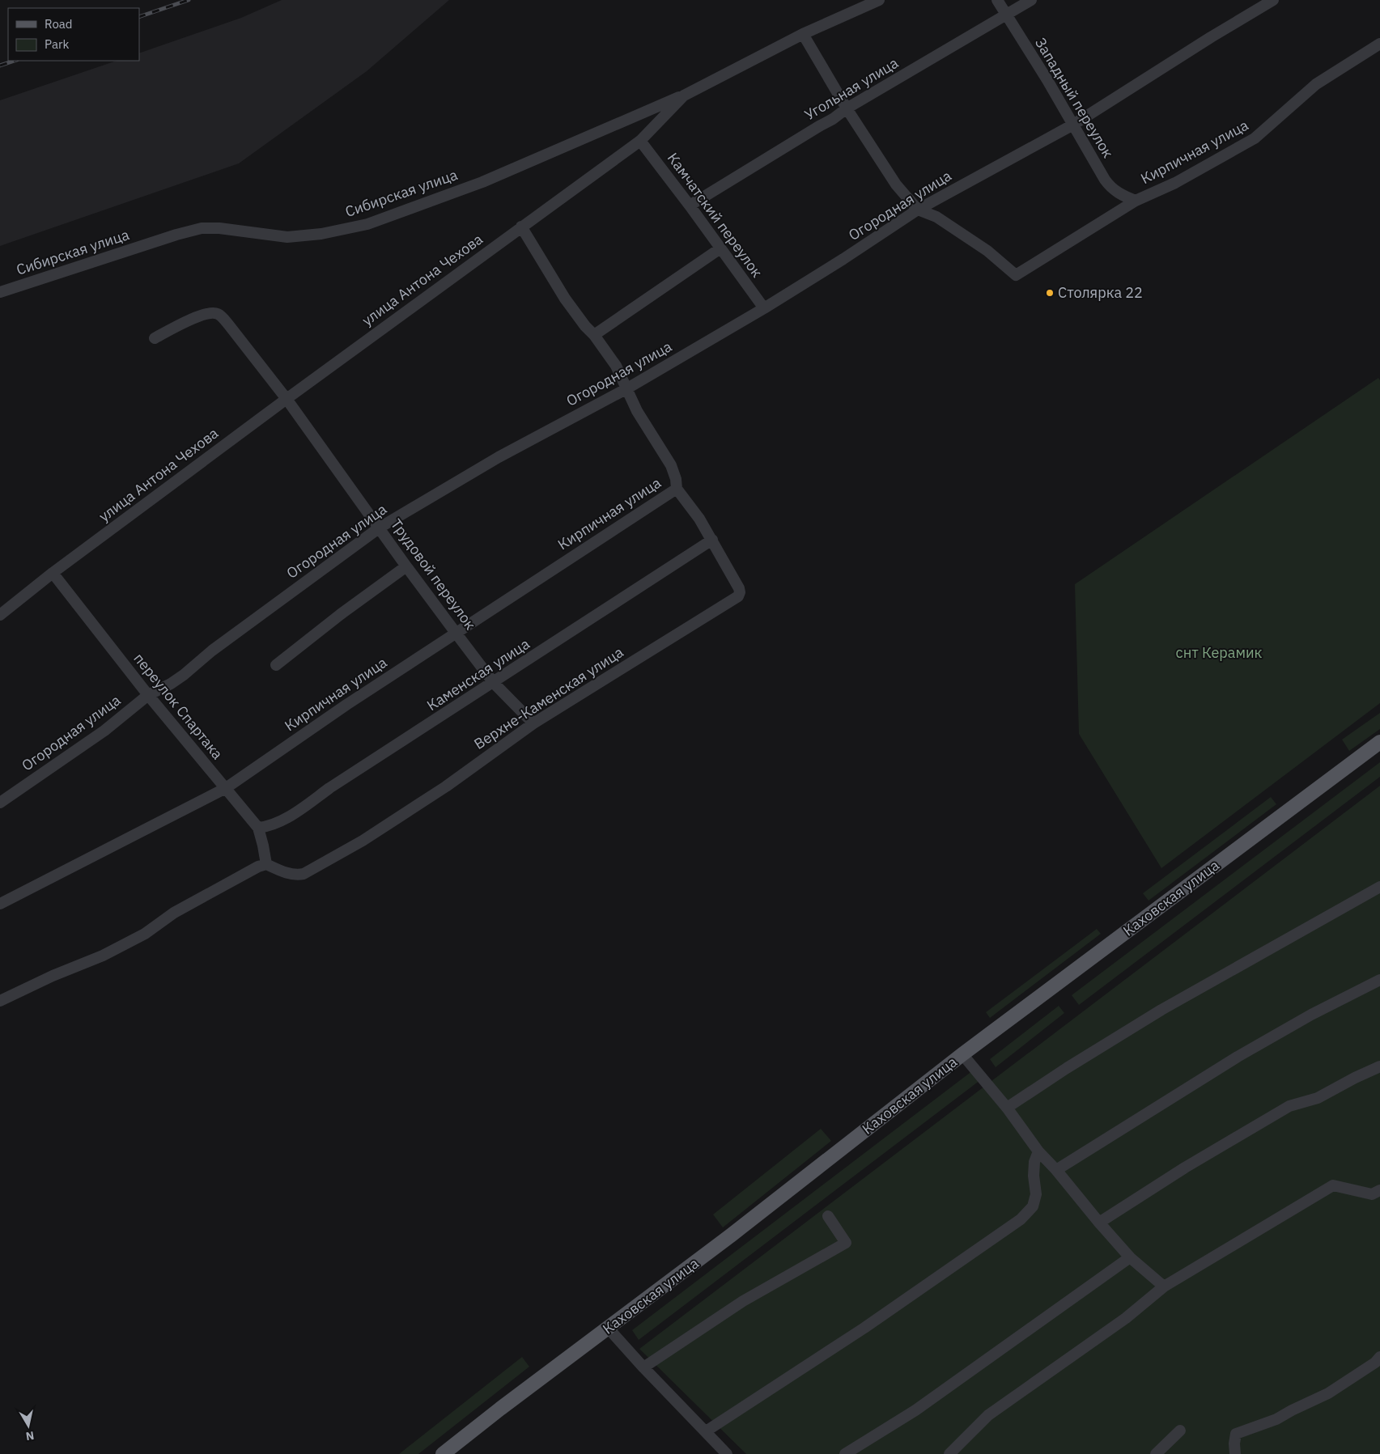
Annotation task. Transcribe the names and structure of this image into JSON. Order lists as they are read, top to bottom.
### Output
{
  "streets": {
    "main road": ["Каховская улица"],
    "street": [
      "Угольная улица",
      "Западный переулок",
      "Кирпичная улица",
      "Сибирская улица",
      "Огородная улица",
      "Камчатский переулок",
      "улица Антона Чехова",
      "Трудовой переулок",
      "Каменская улица",
      "Верхне-Каменская улица",
      "переулок Спартака"
    ]
  },
  "crossings": [
    ["Угольная улица", "Западный переулок"],
    ["Угольная улица", "Камчатский переулок"],
    ["Западный переулок", "Кирпичная улица"],
    ["Западный переулок", "Огородная улица"],
    ["Кирпичная улица", "Огородная улица"],
    ["Кирпичная улица", "Трудовой переулок"],
    ["Кирпичная улица", "Верхне-Каменская улица"],
    ["Кирпичная улица", "переулок Спартака"],
    ["Сибирская улица", "улица Антона Чехова"],
    ["Огородная улица", "Камчатский переулок"],
    ["Огородная улица", "Трудовой переулок"],
    ["Огородная улица", "переулок Спартака"],
    ["Камчатский переулок", "улица Антона Чехова"],
    ["улица Антона Чехова", "Трудовой переулок"],
    ["улица Антона Чехова", "переулок Спартака"],
    ["Трудовой переулок", "Каменская улица"],
    ["Трудовой переулок", "Верхне-Каменская улица"],
    ["Каменская улица", "Верхне-Каменская улица"],
    ["Каменская улица", "переулок Спартака"],
    ["Верхне-Каменская улица", "переулок Спартака"]
  ],
  "parks": ["снт Керамик"],
  "places": ["Столярка 22"],
  "legend": ["Road", "Park"],
  "north": "bottom"
}
